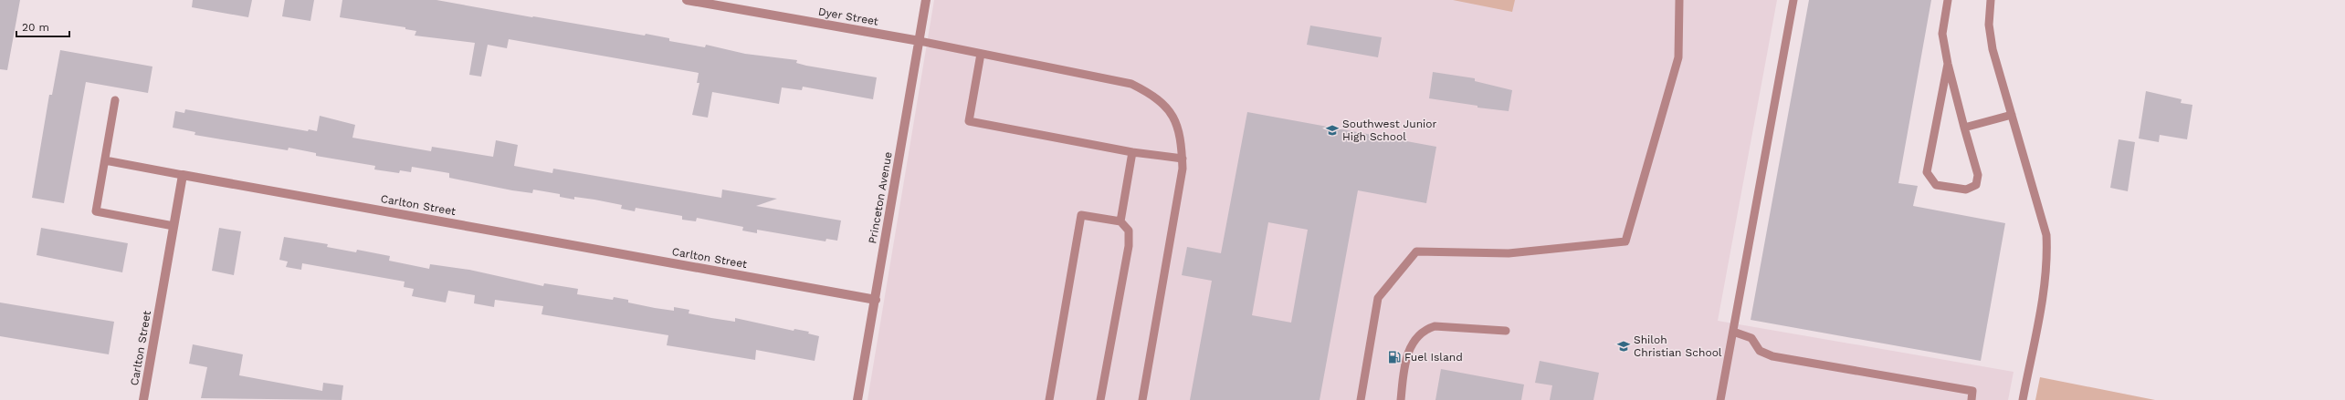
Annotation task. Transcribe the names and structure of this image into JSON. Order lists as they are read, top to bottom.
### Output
{
  "streets": {
    "street": ["Dyer Street", "Princeton Avenue", "Carlton Street"]
  },
  "crossings": [
    ["Dyer Street", "Princeton Avenue"],
    ["Princeton Avenue", "Carlton Street"]
  ],
  "places": {
    "school or university": ["Southwest Junior High School", "Shiloh Christian School"],
    "fuel station": ["Fuel Island"]
  },
  "scale_bar": "20 m"
}
